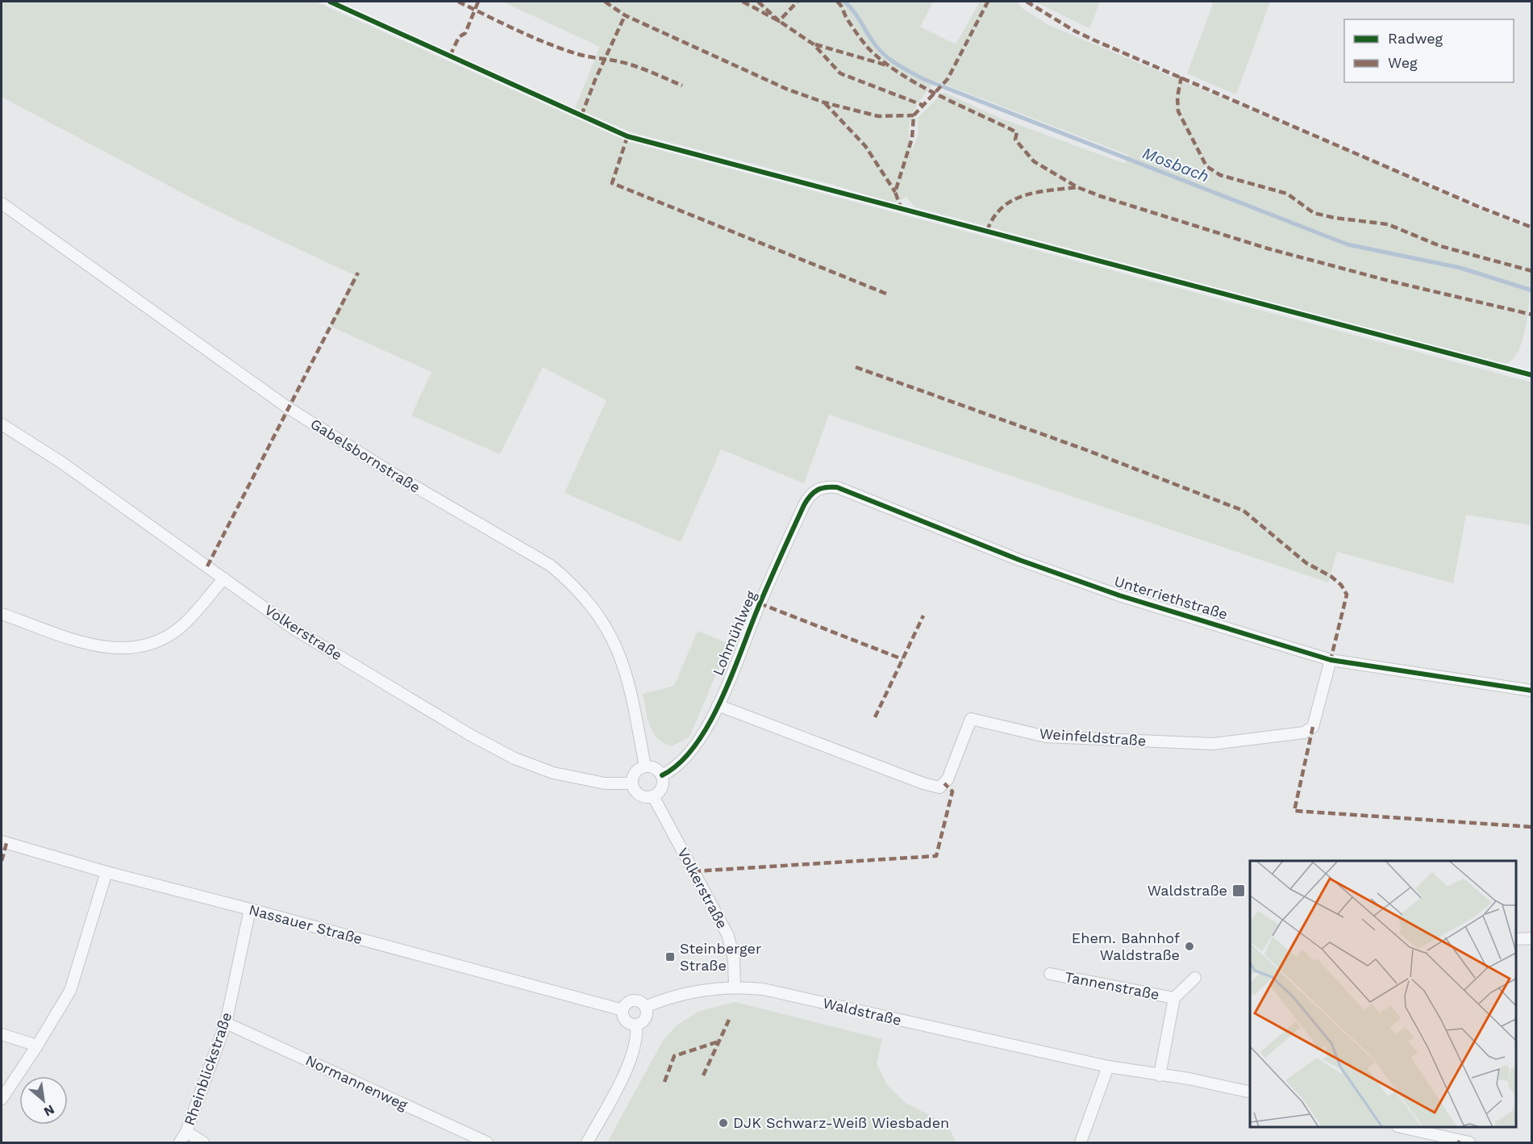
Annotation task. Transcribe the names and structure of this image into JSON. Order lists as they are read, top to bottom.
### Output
{
  "streets": {
    "street": [
      "Gabelsbornstraße",
      "Unterriethstraße",
      "Volkerstraße",
      "Lohmühlweg",
      "Weinfeldstraße",
      "Nassauer Straße",
      "Tannenstraße",
      "Waldstraße",
      "Rheinblickstraße",
      "Normannenweg"
    ]
  },
  "crossings": [
    ["Gabelsbornstraße", "Volkerstraße"],
    ["Gabelsbornstraße", "Lohmühlweg"],
    ["Unterriethstraße", "Lohmühlweg"],
    ["Unterriethstraße", "Weinfeldstraße"],
    ["Volkerstraße", "Lohmühlweg"],
    ["Volkerstraße", "Waldstraße"],
    ["Lohmühlweg", "Weinfeldstraße"],
    ["Nassauer Straße", "Waldstraße"],
    ["Nassauer Straße", "Rheinblickstraße"],
    ["Tannenstraße", "Waldstraße"],
    ["Rheinblickstraße", "Normannenweg"]
  ],
  "water": ["Mosbach"],
  "places": {
    "transit": ["Waldstraße", "Steinberger Straße"],
    "other": ["Ehem. Bahnhof Waldstraße", "DJK Schwarz-Weiß Wiesbaden"]
  },
  "legend": ["Radweg", "Weg"],
  "north": "bottom right"
}
